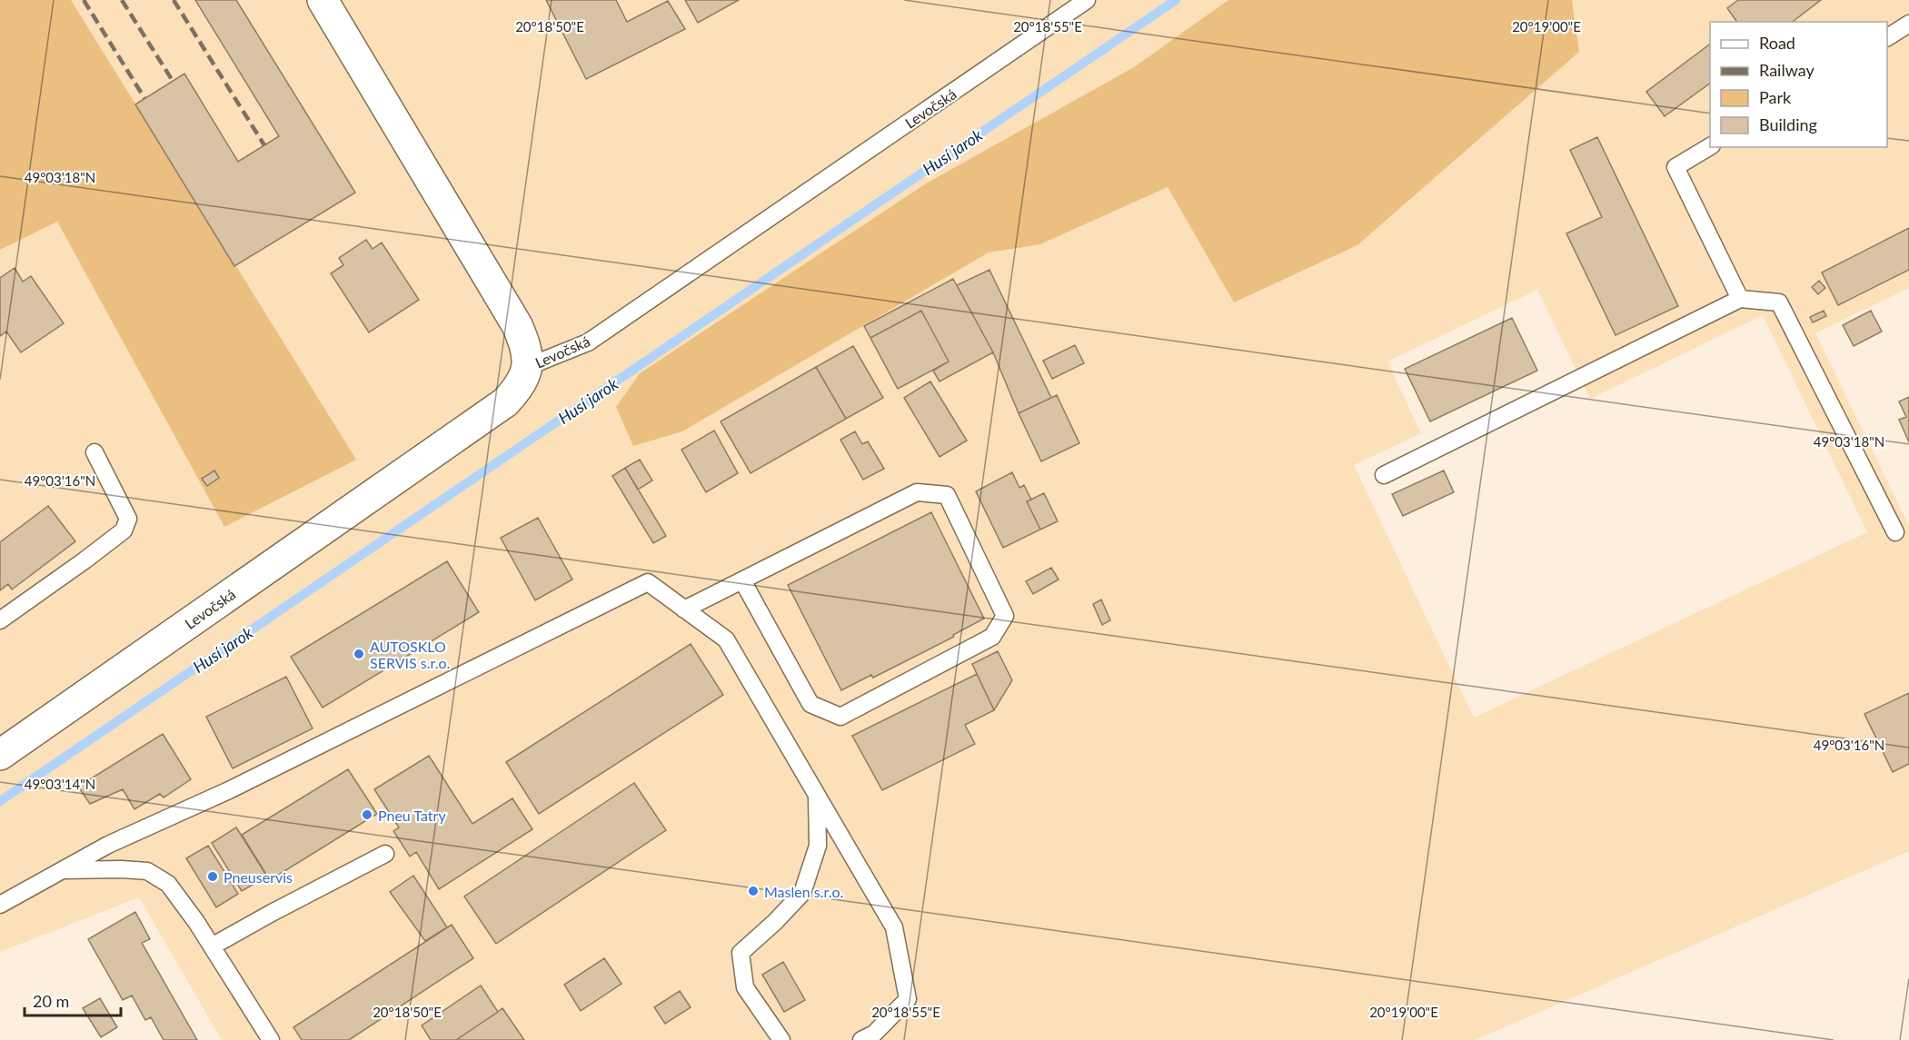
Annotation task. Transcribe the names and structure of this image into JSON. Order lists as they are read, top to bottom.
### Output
{
  "streets": {
    "street": ["Levočská"]
  },
  "water": ["Husí jarok"],
  "places": [
    "AUTOSKLO SERVIS s.r.o.",
    "Pneu Tatry",
    "Pneuservis",
    "Maslen s.r.o."
  ],
  "legend": [
    "Road",
    "Railway",
    "Park",
    "Building"
  ],
  "scale_bar": "20 m",
  "coordinates": [
    "20°18'50\"E",
    "20°18'55\"E",
    "20°19'00\"E",
    "49°03'18\"N",
    "49°03'16\"N",
    "49°03'14\"N"
  ]
}
